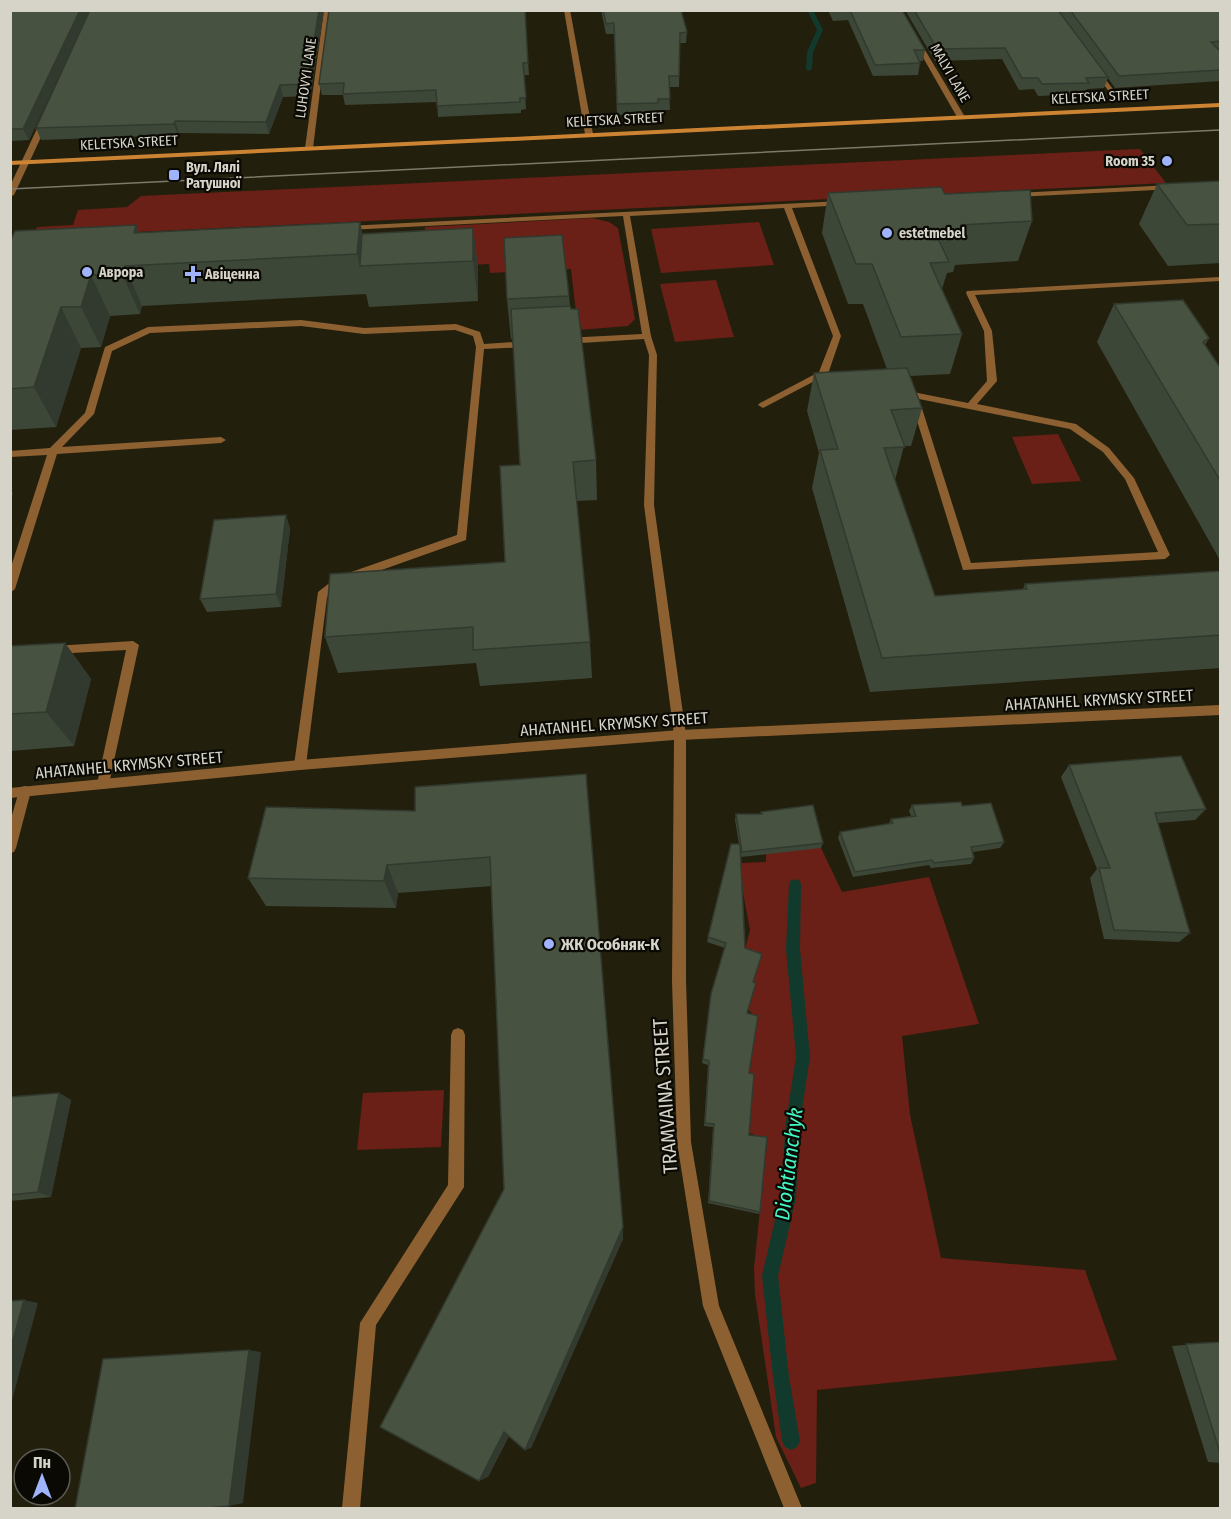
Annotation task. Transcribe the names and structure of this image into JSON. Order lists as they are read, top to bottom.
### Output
{
  "streets": {
    "main road": ["KELETSKA STREET"],
    "street": [
      "MALYI LANE",
      "LUHOVYI LANE",
      "AHATANHEL KRYMSKY STREET",
      "TRAMVAINA STREET"
    ]
  },
  "crossings": [
    ["MALYI LANE", "KELETSKA STREET"],
    ["LUHOVYI LANE", "KELETSKA STREET"],
    ["AHATANHEL KRYMSKY STREET", "TRAMVAINA STREET"]
  ],
  "water": ["Diohtianchyk"],
  "places": {
    "other": [
      "Room 35",
      "estetmebel",
      "Аврора",
      "ЖК Особняк-К"
    ],
    "transit": ["Вул. Лялі Ратушної"],
    "health": ["Авіценна"]
  },
  "north": "top"
}
